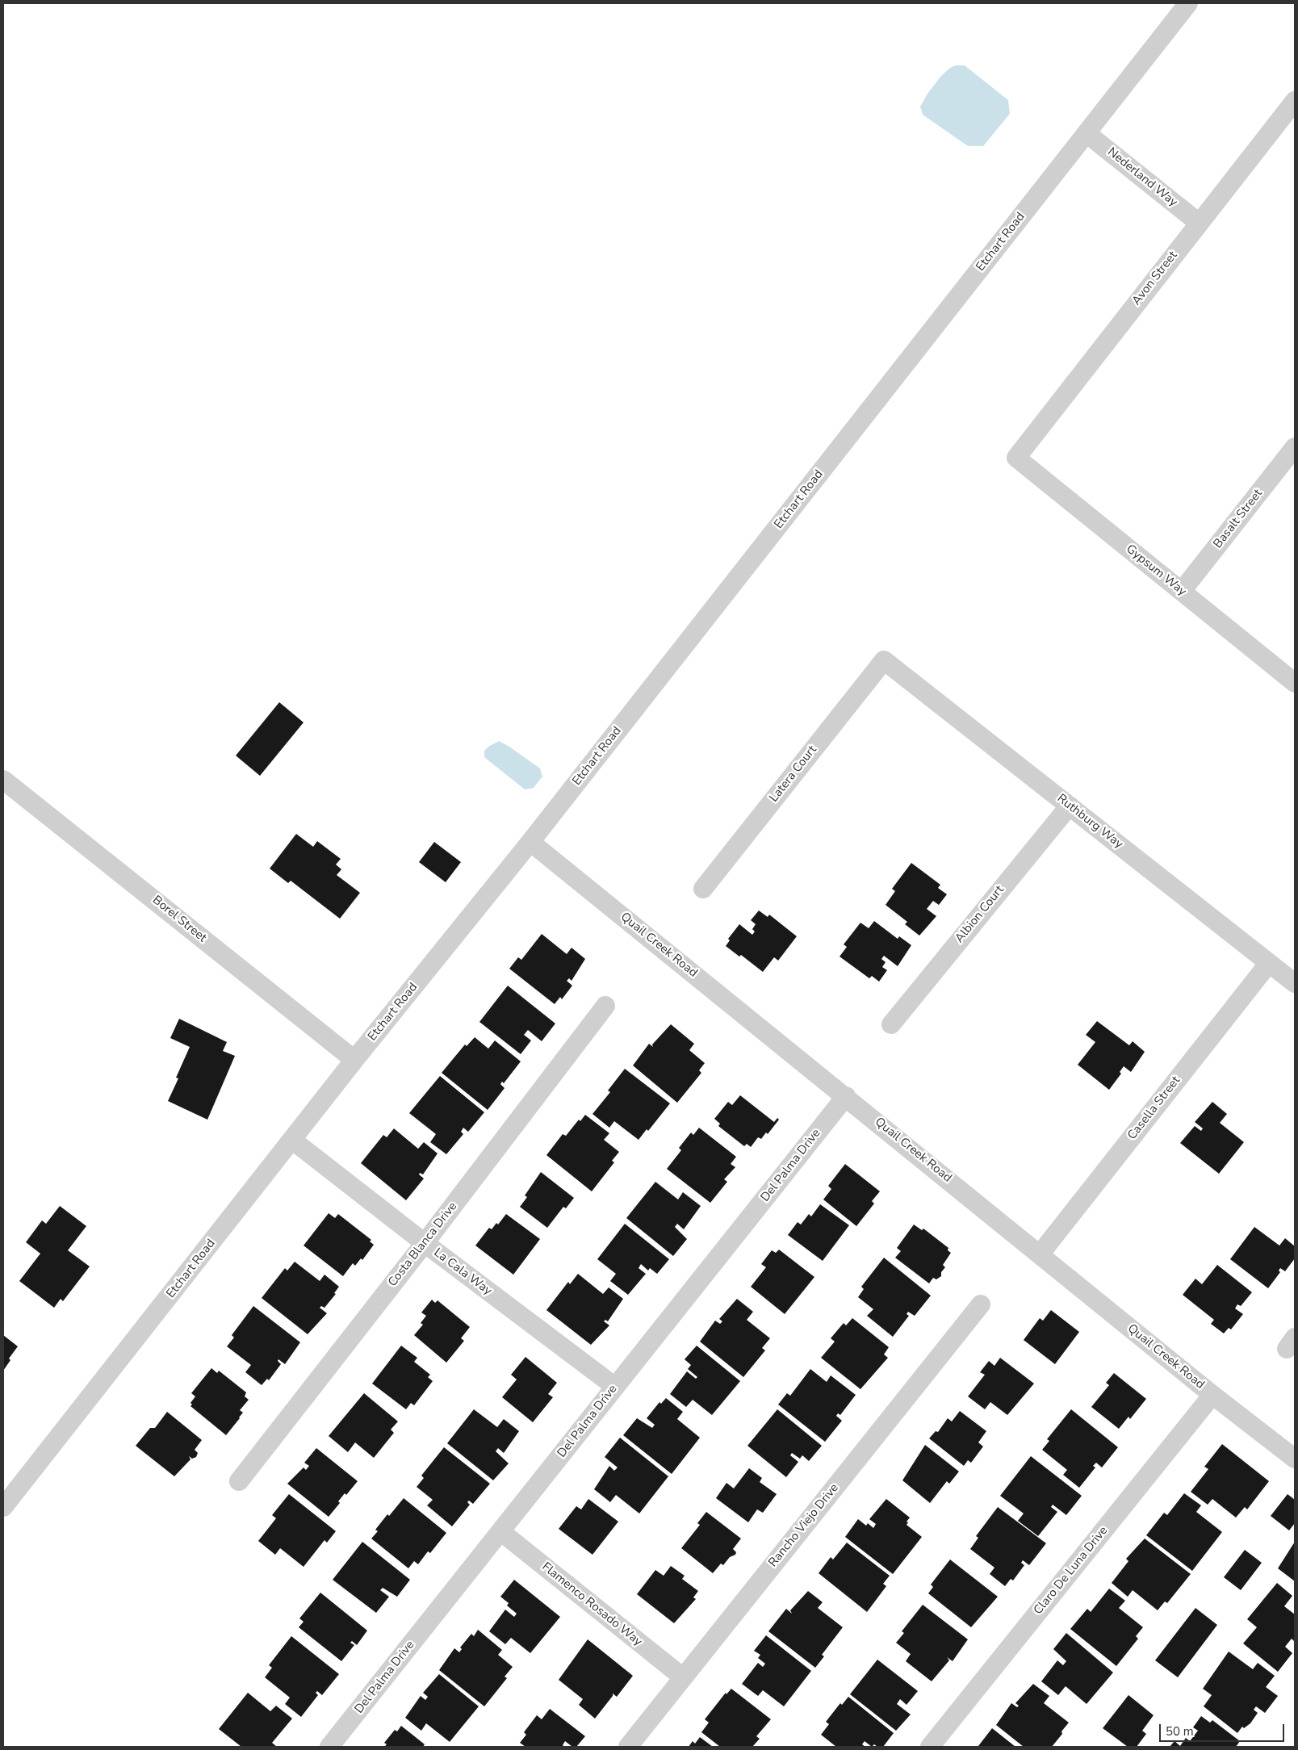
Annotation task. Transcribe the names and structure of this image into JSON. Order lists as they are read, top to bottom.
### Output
{
  "streets": {
    "street": [
      "Nederland Way",
      "Etchart Road",
      "Avon Street",
      "Basalt Street",
      "Gypsum Way",
      "Latera Court",
      "Ruthburg Way",
      "Albion Court",
      "Borel Street",
      "Quail Creek Road",
      "Casella Street",
      "Del Palma Drive",
      "Costa Blanca Drive",
      "La Cala Way",
      "Rancho Viejo Drive",
      "Claro De Luna Drive",
      "Flamenco Rosado Way"
    ]
  },
  "crossings": [
    ["Nederland Way", "Etchart Road"],
    ["Nederland Way", "Avon Street"],
    ["Etchart Road", "Borel Street"],
    ["Etchart Road", "Quail Creek Road"],
    ["Etchart Road", "La Cala Way"],
    ["Avon Street", "Gypsum Way"],
    ["Basalt Street", "Gypsum Way"],
    ["Latera Court", "Ruthburg Way"],
    ["Ruthburg Way", "Albion Court"],
    ["Ruthburg Way", "Casella Street"],
    ["Quail Creek Road", "Casella Street"],
    ["Quail Creek Road", "Del Palma Drive"],
    ["Quail Creek Road", "Claro De Luna Drive"],
    ["Del Palma Drive", "La Cala Way"],
    ["Del Palma Drive", "Flamenco Rosado Way"],
    ["Costa Blanca Drive", "La Cala Way"],
    ["Rancho Viejo Drive", "Flamenco Rosado Way"]
  ],
  "scale_bar": "50 m"
}
